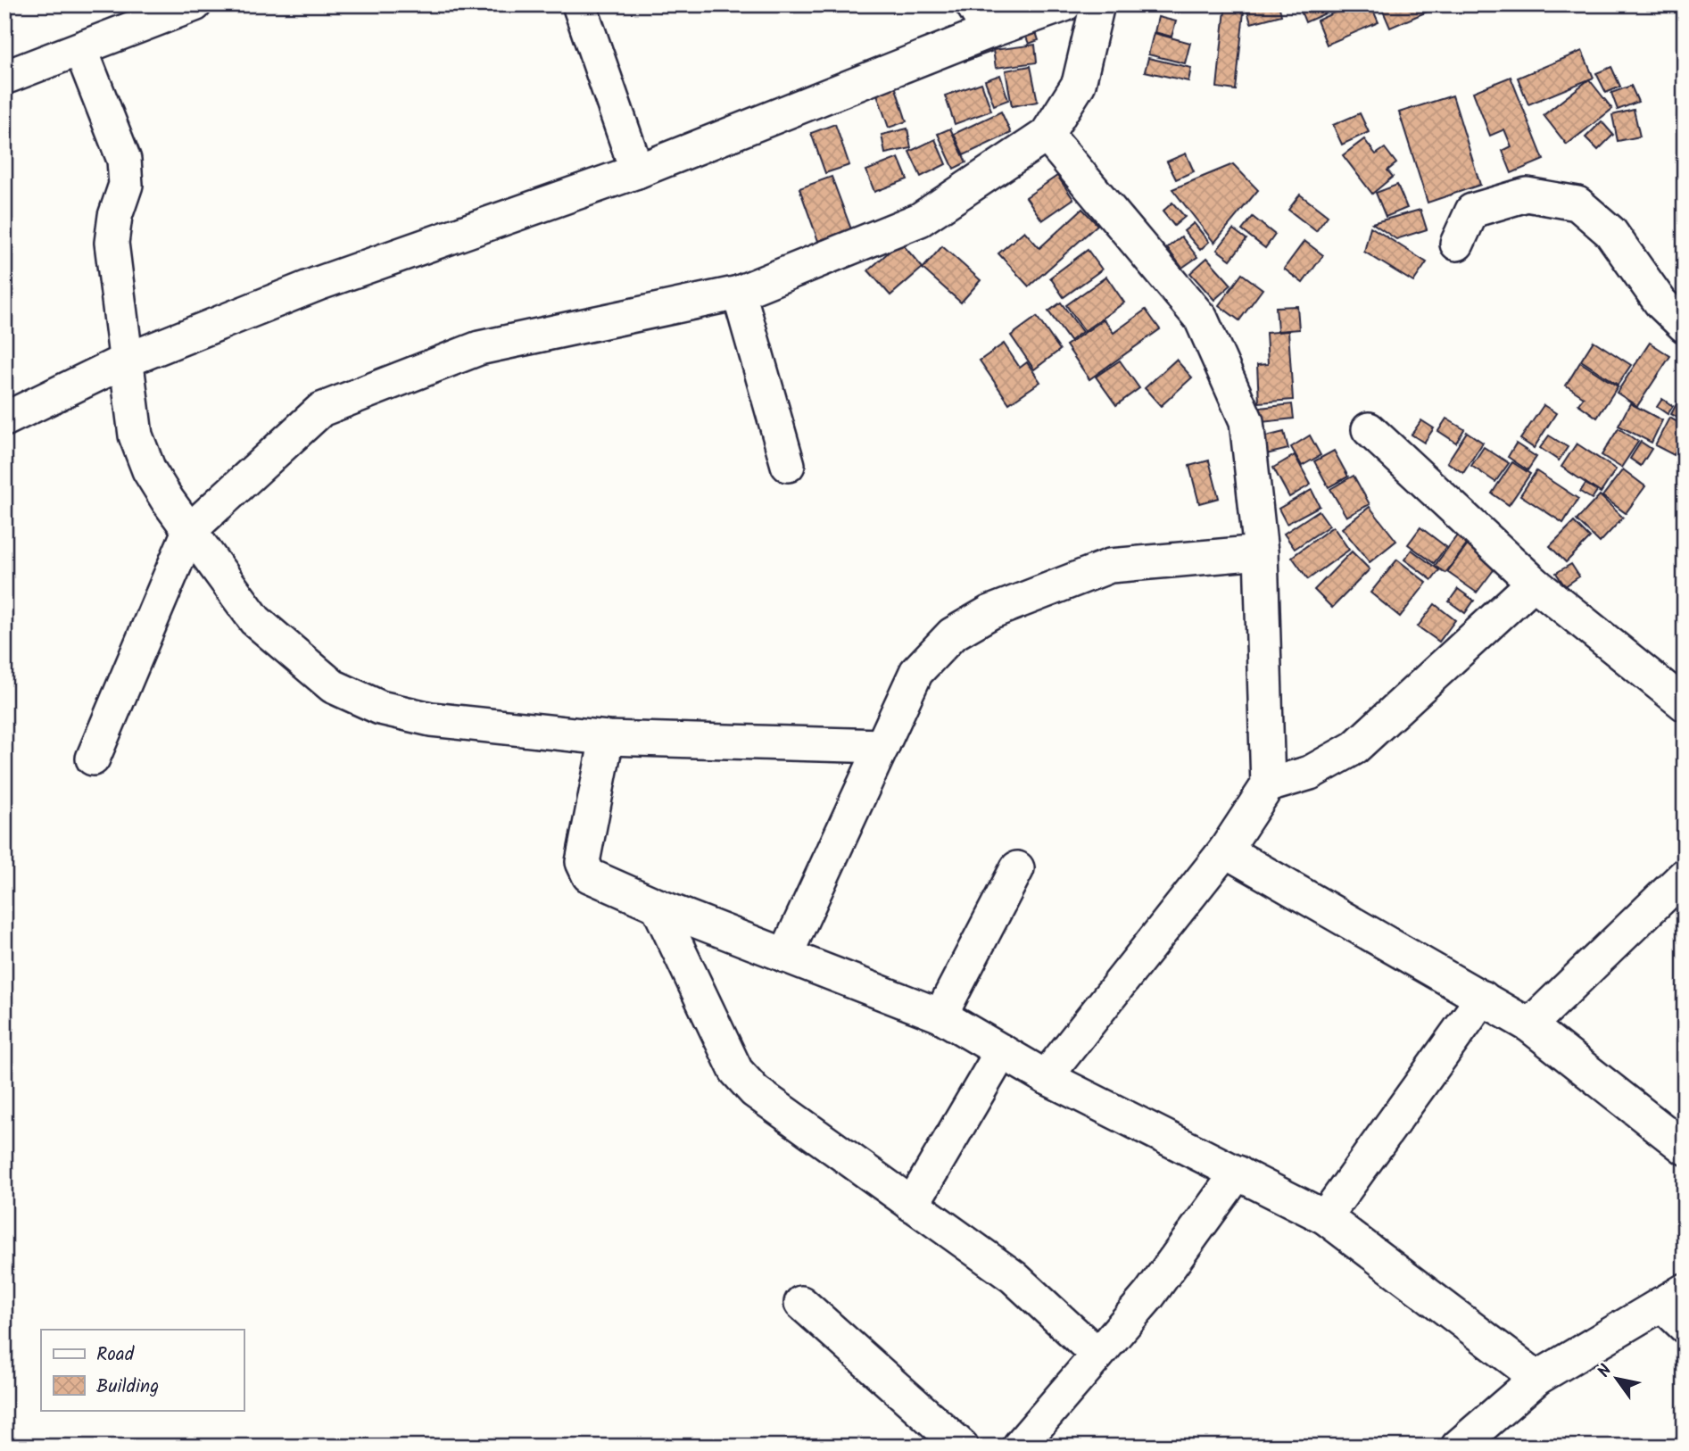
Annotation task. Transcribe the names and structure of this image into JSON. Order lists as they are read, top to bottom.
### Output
{
  "legend": ["Road", "Building"],
  "north": "top left"
}
